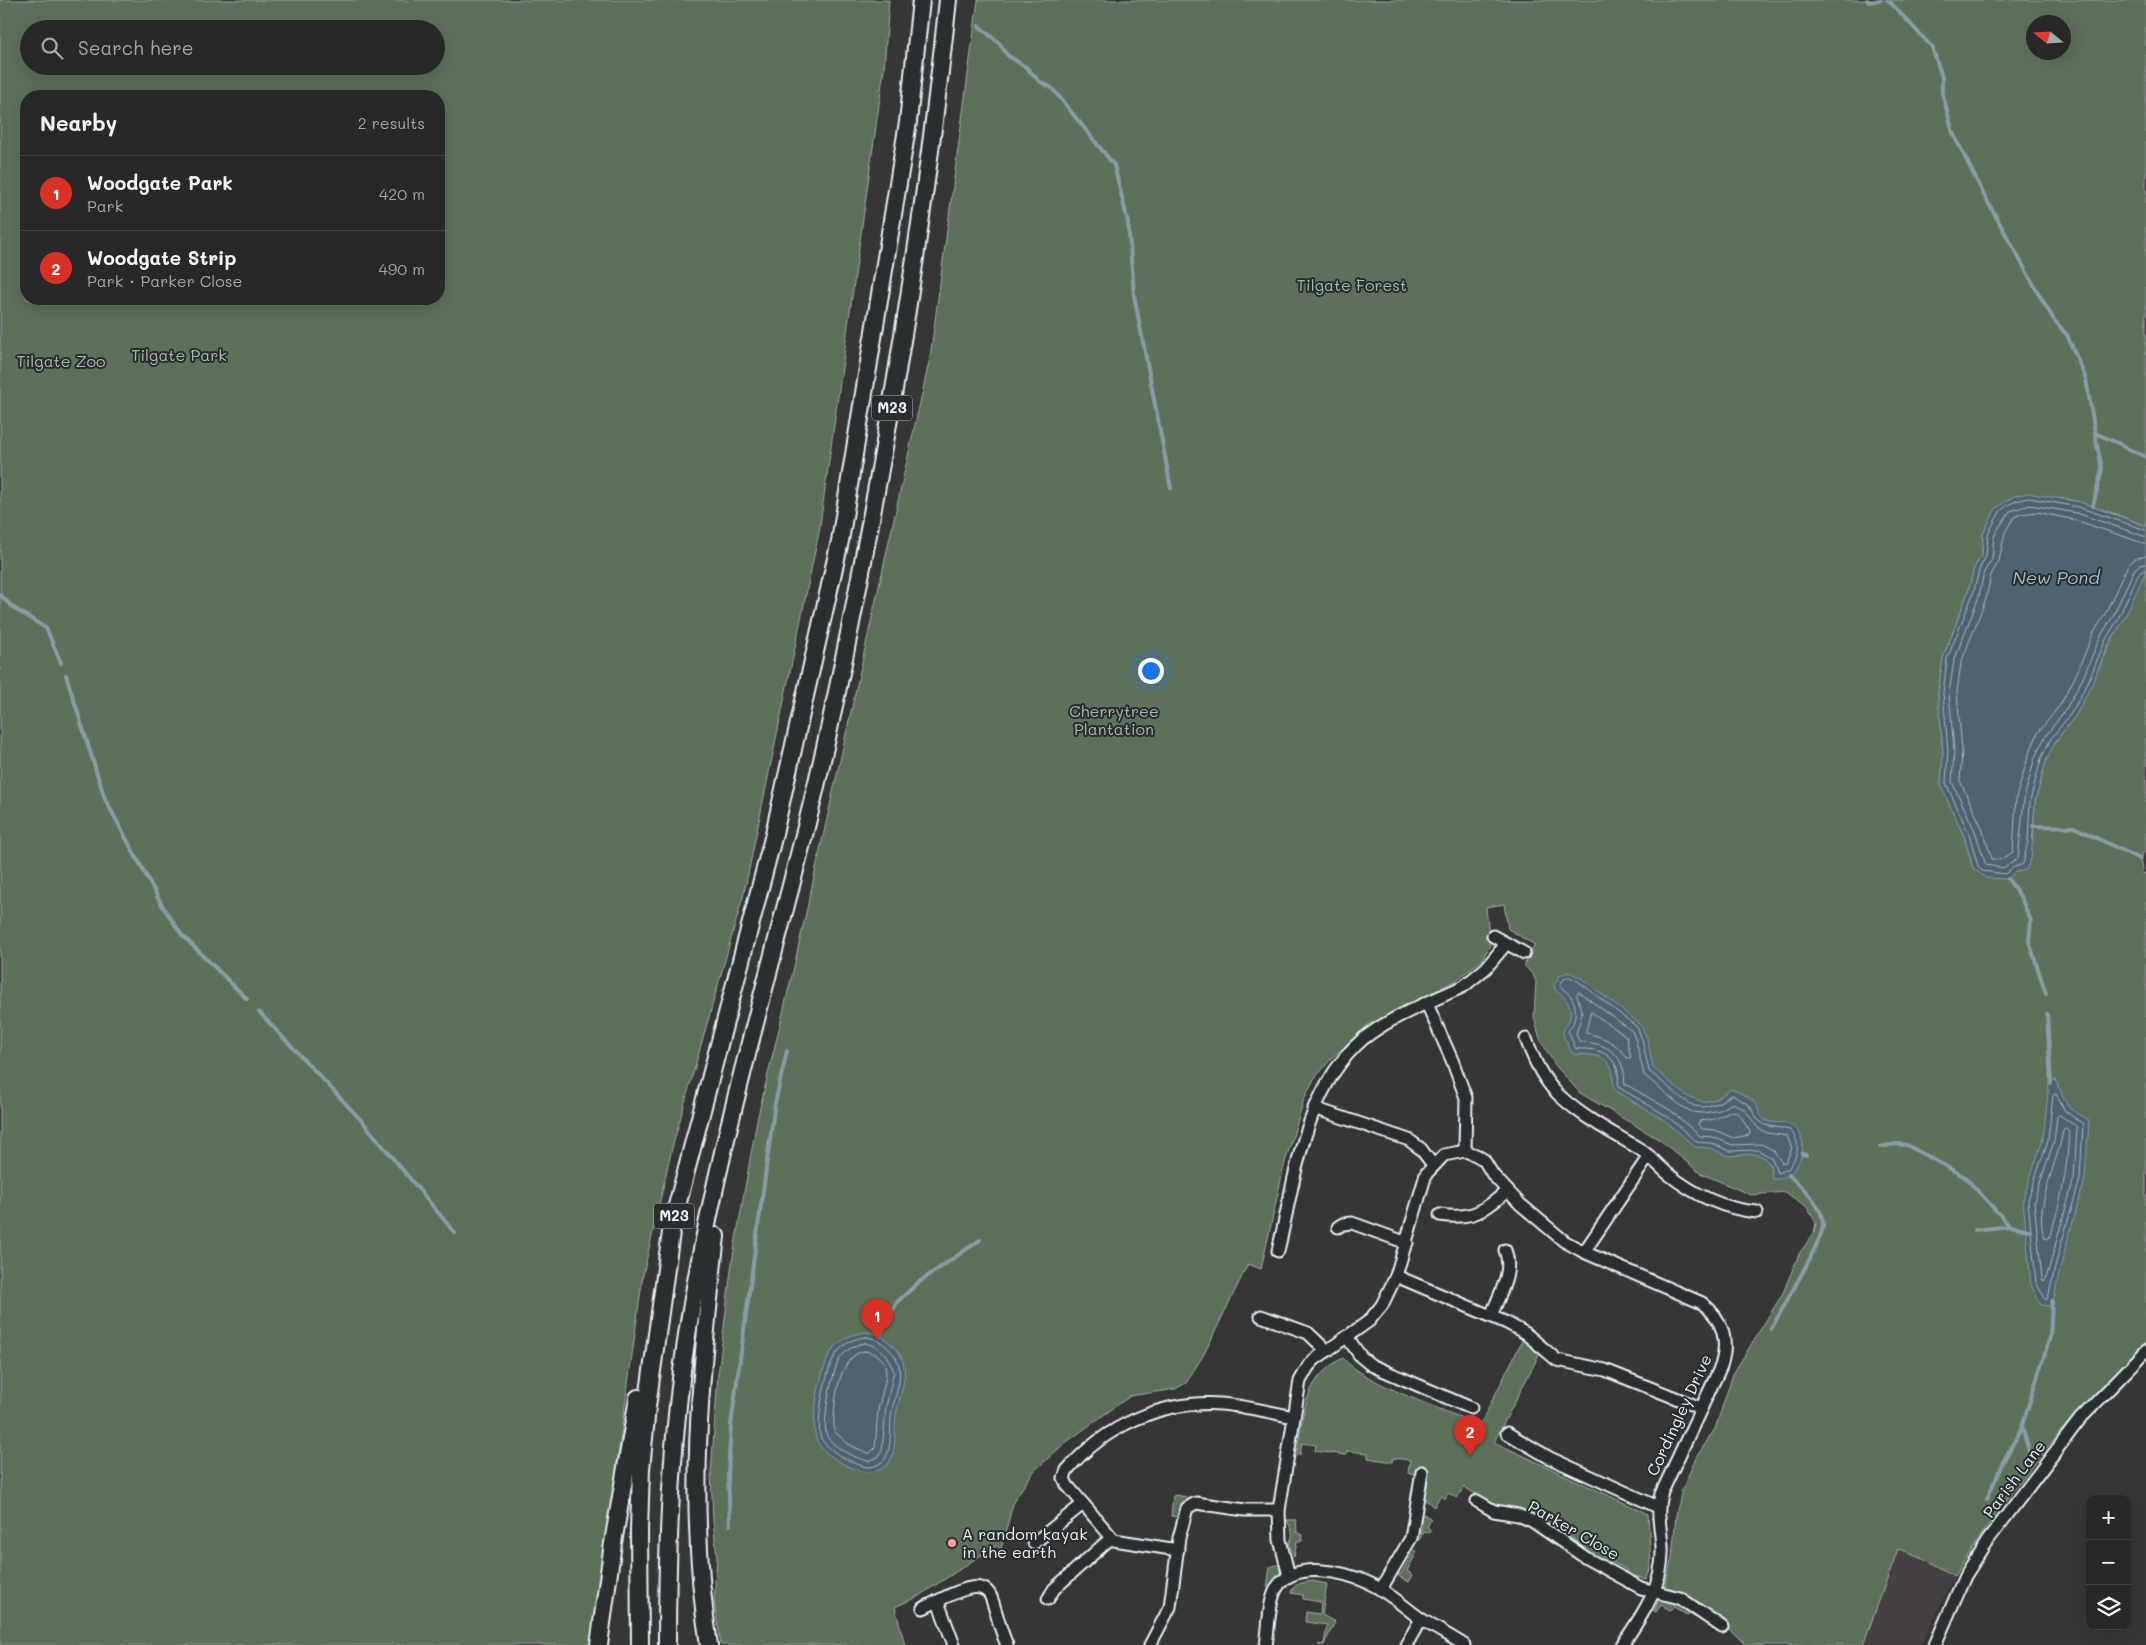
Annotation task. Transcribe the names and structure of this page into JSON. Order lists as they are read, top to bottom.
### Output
{
  "streets": {
    "highway": ["M23"],
    "street": ["Cordingley Drive", "Parish Lane", "Parker Close"]
  },
  "crossings": [
    ["Cordingley Drive", "Parker Close"]
  ],
  "water": ["New Pond"],
  "parks": [
    "Tilgate Forest",
    "Tilgate Park",
    "Tilgate Zoo",
    "Cherrytree Plantation"
  ],
  "places": ["A random kayak in the earth"],
  "north": "left",
  "page": {
    "search": "Search here",
    "heading": ["Nearby", "2 results"],
    "list": [
      {
        "mark": "1",
        "name": "Woodgate Park",
        "note": "Park",
        "value": "420 m"
      },
      {
        "mark": "2",
        "name": "Woodgate Strip",
        "note": "Park · Parker Close",
        "value": "490 m"
      }
    ],
    "pins": ["1", "2"],
    "map_buttons": ["+", "−"]
  }
}
